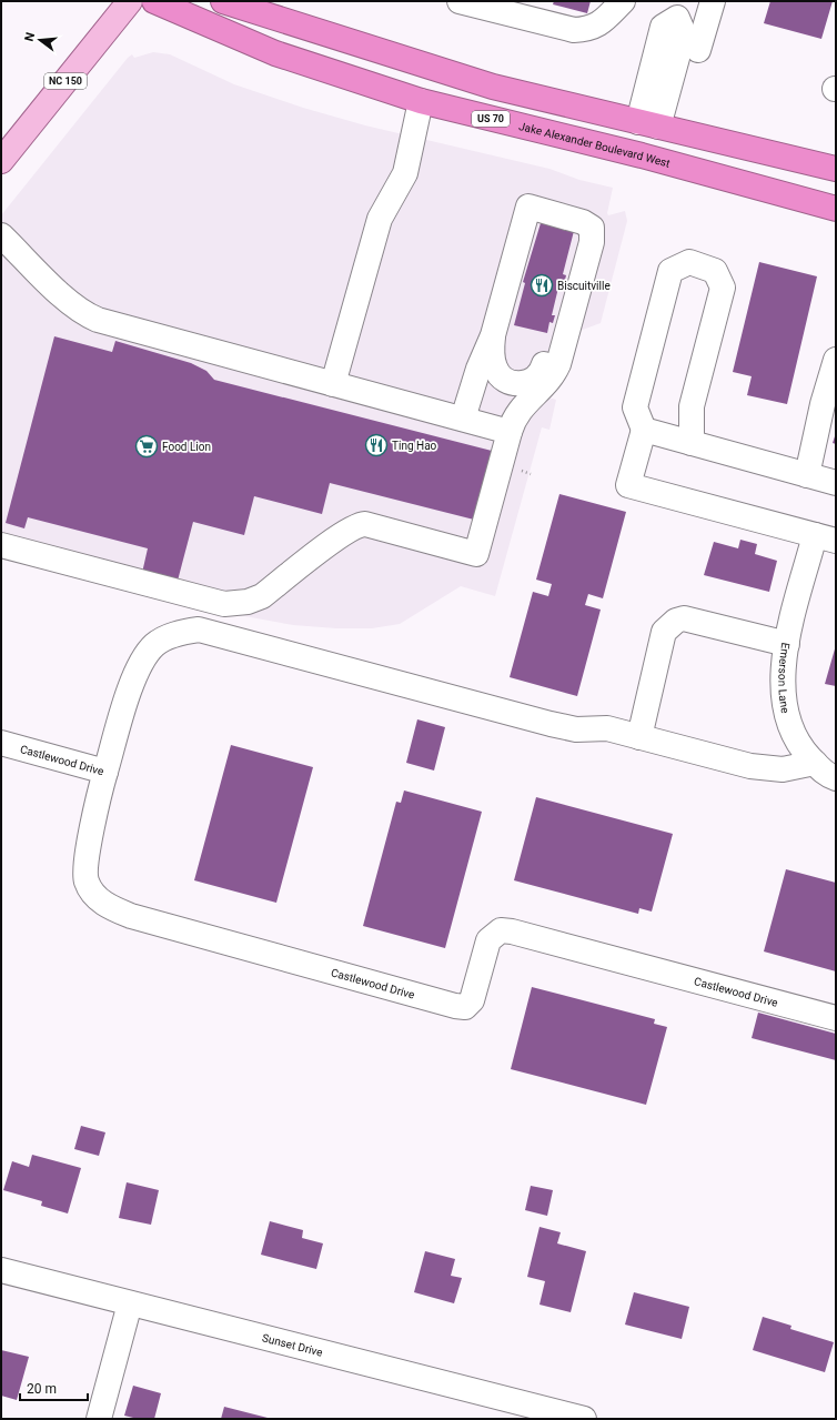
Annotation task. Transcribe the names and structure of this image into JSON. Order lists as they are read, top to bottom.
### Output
{
  "streets": {
    "highway": ["US 70", "Jake Alexander Boulevard West"],
    "main road": ["NC 150"],
    "street": ["Emerson Lane", "Castlewood Drive", "Sunset Drive"]
  },
  "places": {
    "restaurant": ["Biscuitville", "Ting Hao"],
    "supermarket": ["Food Lion"]
  },
  "scale_bar": "20 m",
  "north": "left"
}
